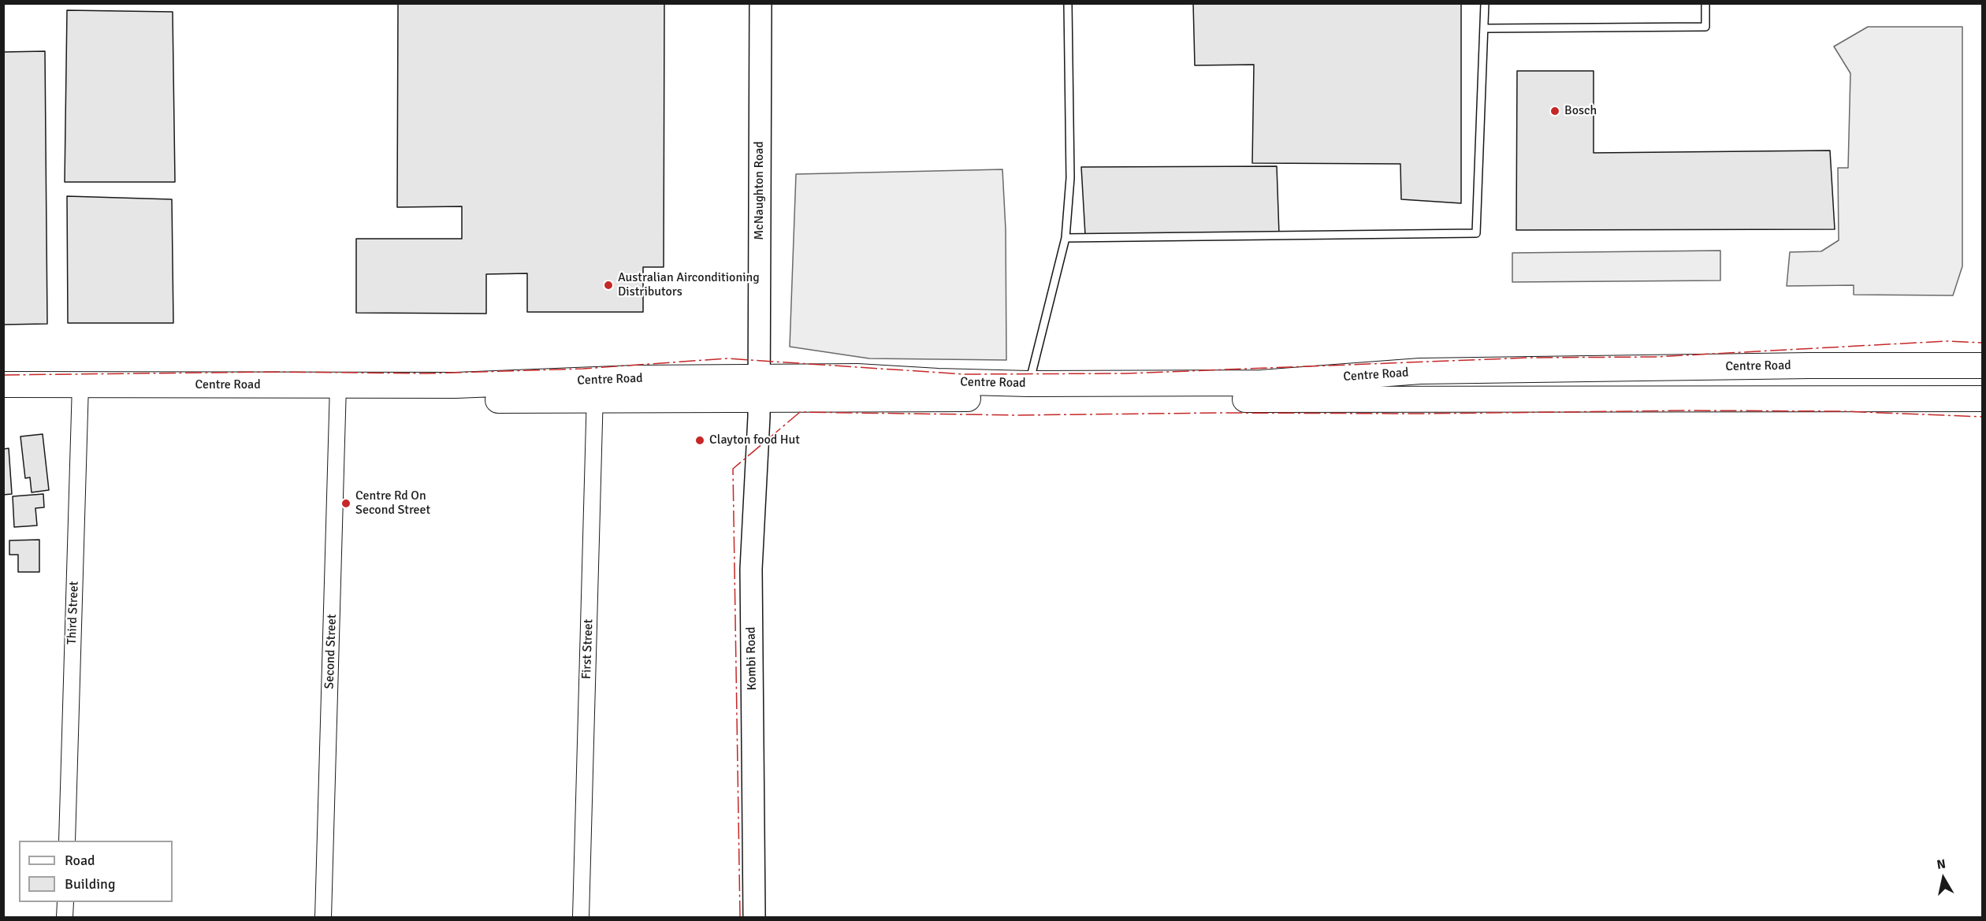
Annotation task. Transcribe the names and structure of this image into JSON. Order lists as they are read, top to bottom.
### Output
{
  "streets": {
    "main road": ["McNaughton Road", "Centre Road", "Kombi Road"],
    "street": ["Third Street", "First Street", "Second Street"]
  },
  "crossings": [
    ["McNaughton Road", "Centre Road"],
    ["McNaughton Road", "Kombi Road"],
    ["Centre Road", "Third Street"],
    ["Centre Road", "First Street"],
    ["Centre Road", "Second Street"],
    ["Centre Road", "Kombi Road"]
  ],
  "places": [
    "Bosch",
    "Australian Airconditioning Distributors",
    "Clayton food Hut",
    "Centre Rd On Second Street"
  ],
  "legend": ["Road", "Building"],
  "north": "top"
}
